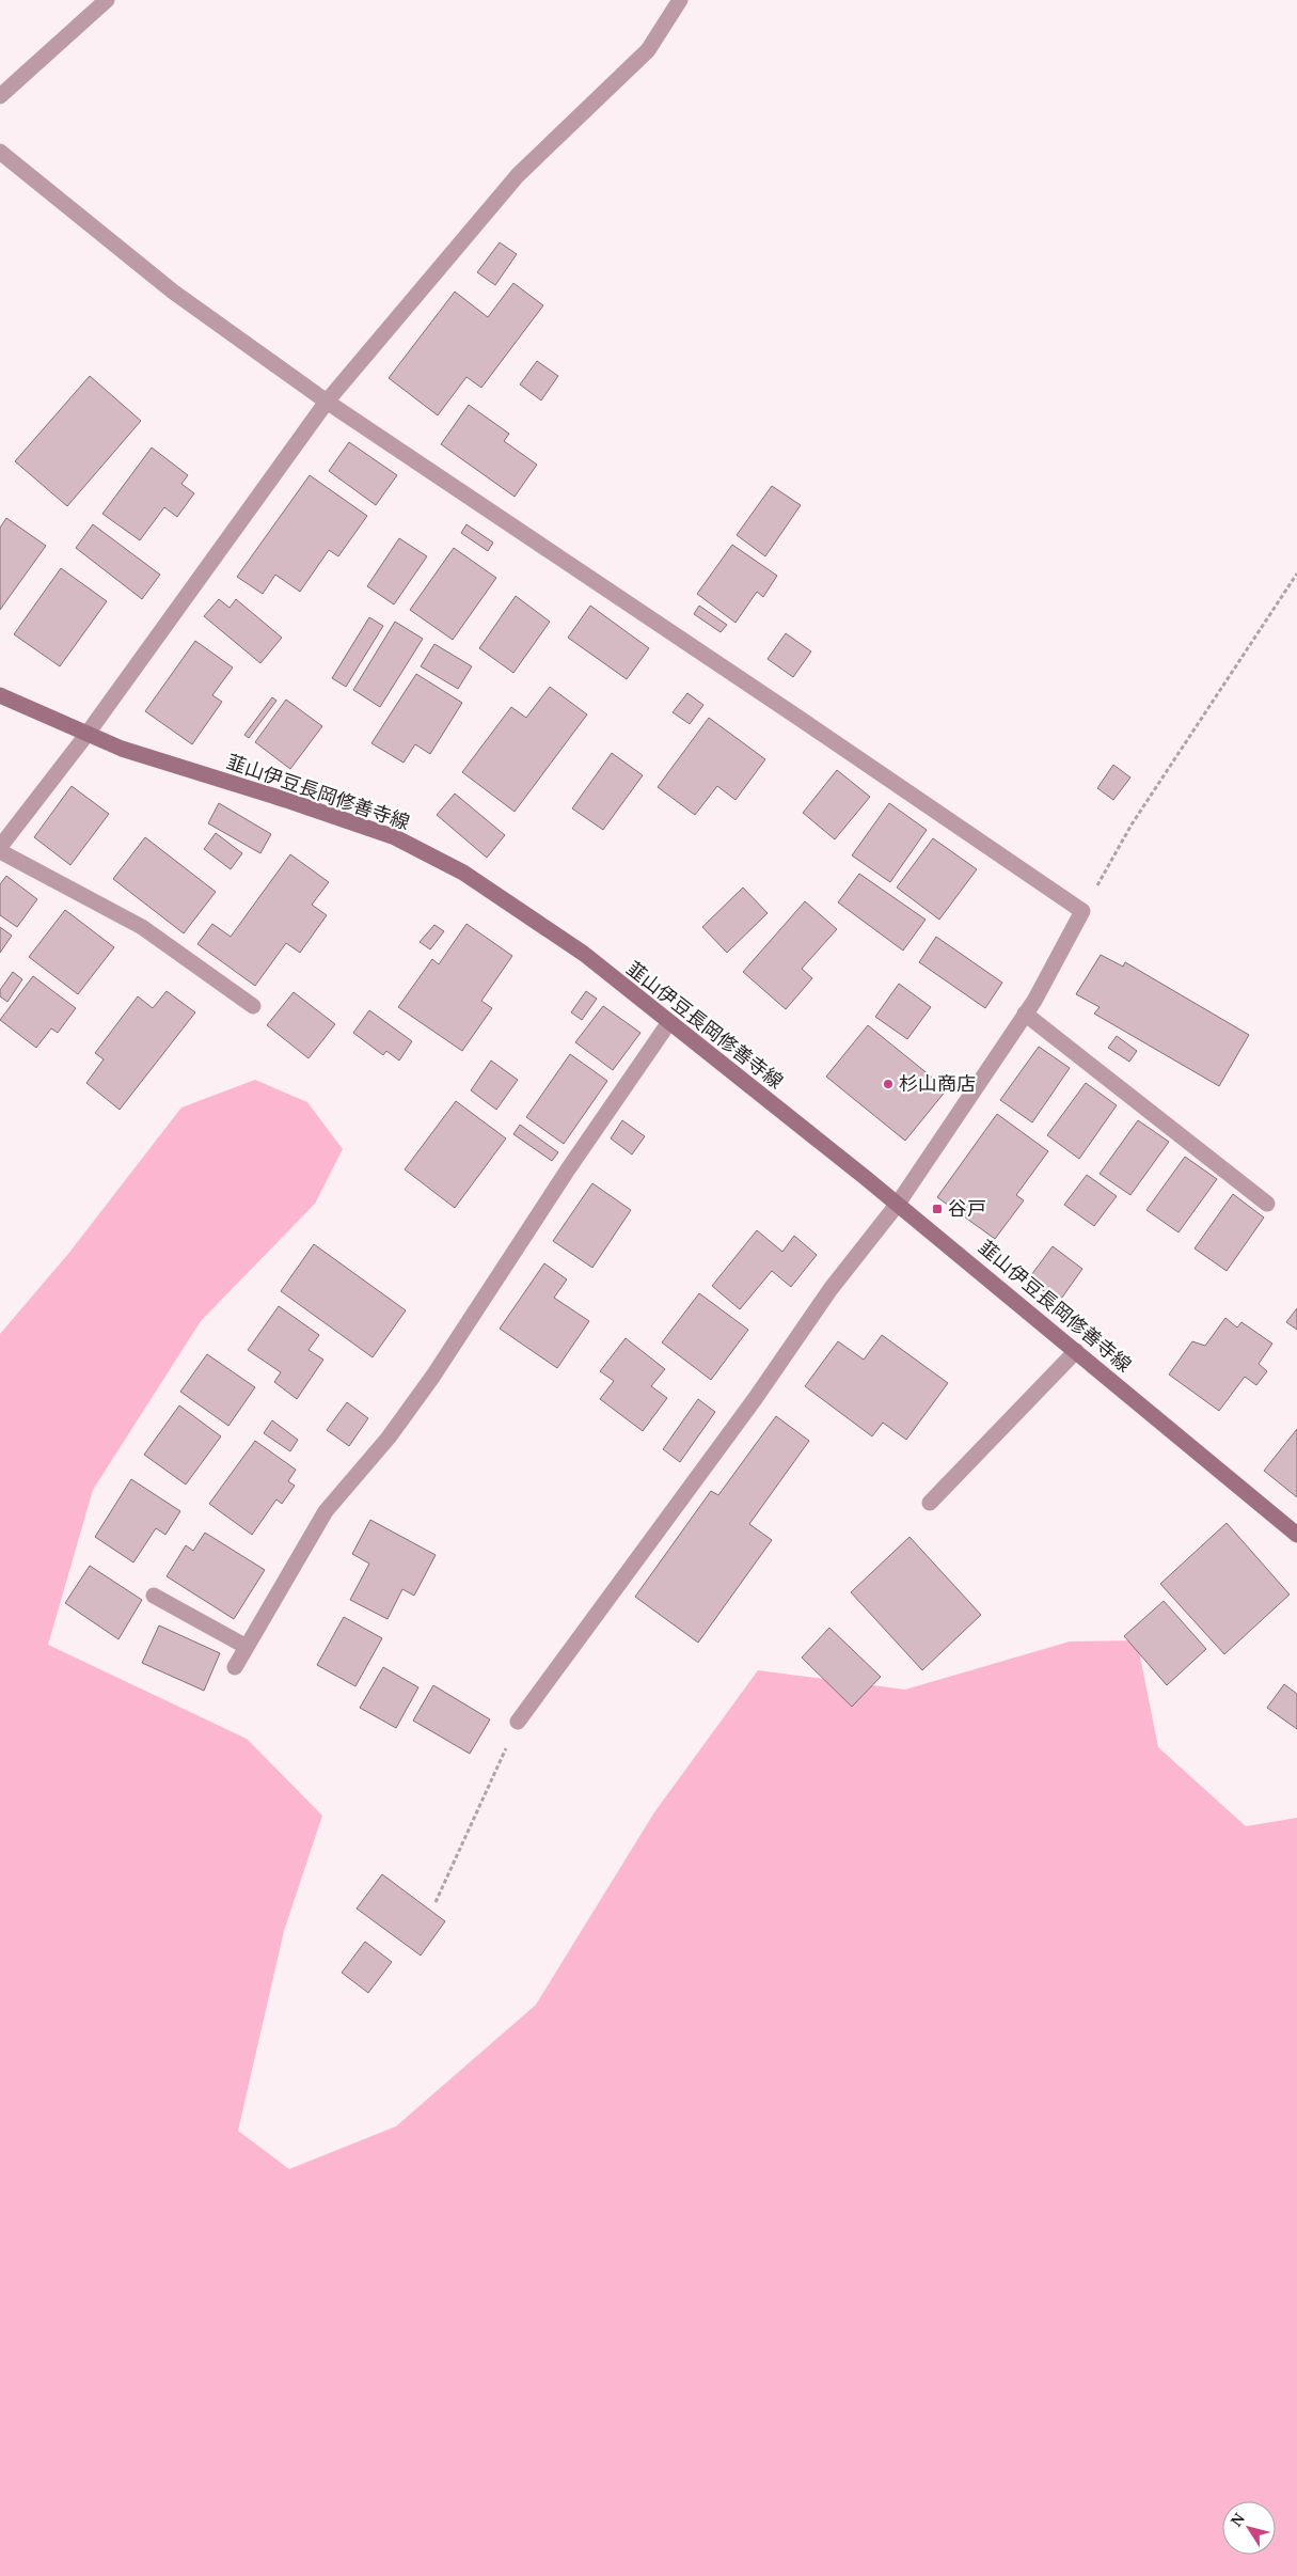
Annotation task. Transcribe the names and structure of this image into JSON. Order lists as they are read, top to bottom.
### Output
{
  "streets": {
    "main road": ["韮山伊豆長岡修善寺線"]
  },
  "places": {
    "other": ["杉山商店"],
    "transit": ["谷戸"]
  },
  "north": "top left"
}
